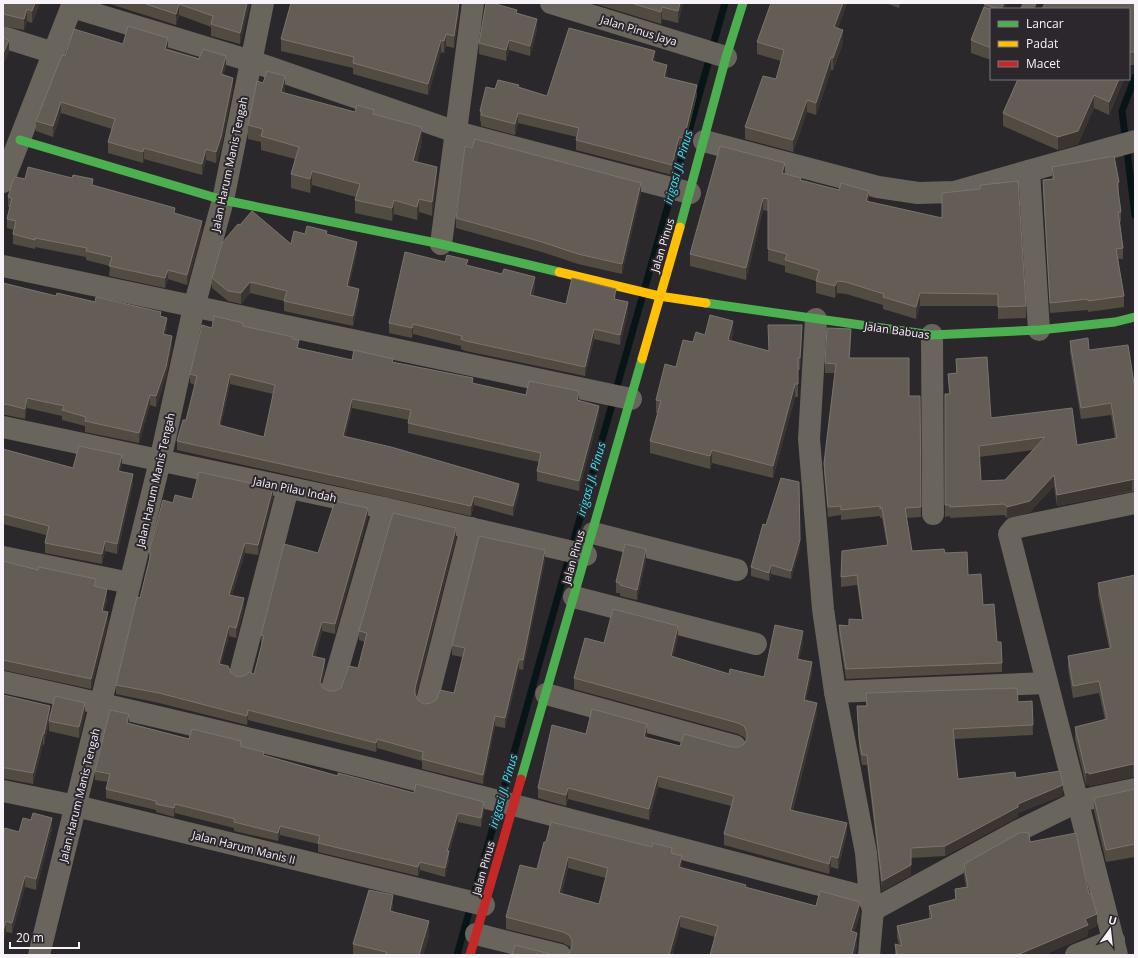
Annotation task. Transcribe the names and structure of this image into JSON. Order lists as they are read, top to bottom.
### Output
{
  "streets": {
    "street": [
      "Jalan Pinus Jaya",
      "Jalan Harum Manis Tengah",
      "Jalan Pinus",
      "Jalan Babuas",
      "Jalan Pilau Indah",
      "Jalan Harum Manis II"
    ]
  },
  "crossings": [
    ["Jalan Pinus Jaya", "Jalan Pinus"],
    ["Jalan Harum Manis Tengah", "Jalan Babuas"],
    ["Jalan Harum Manis Tengah", "Jalan Pilau Indah"],
    ["Jalan Harum Manis Tengah", "Jalan Harum Manis II"],
    ["Jalan Pinus", "Jalan Babuas"],
    ["Jalan Pinus", "Jalan Pilau Indah"],
    ["Jalan Pinus", "Jalan Harum Manis II"]
  ],
  "water": ["irigasi Jl. Pinus"],
  "legend": ["Lancar", "Padat", "Macet"],
  "scale_bar": "20 m",
  "north": "top"
}
